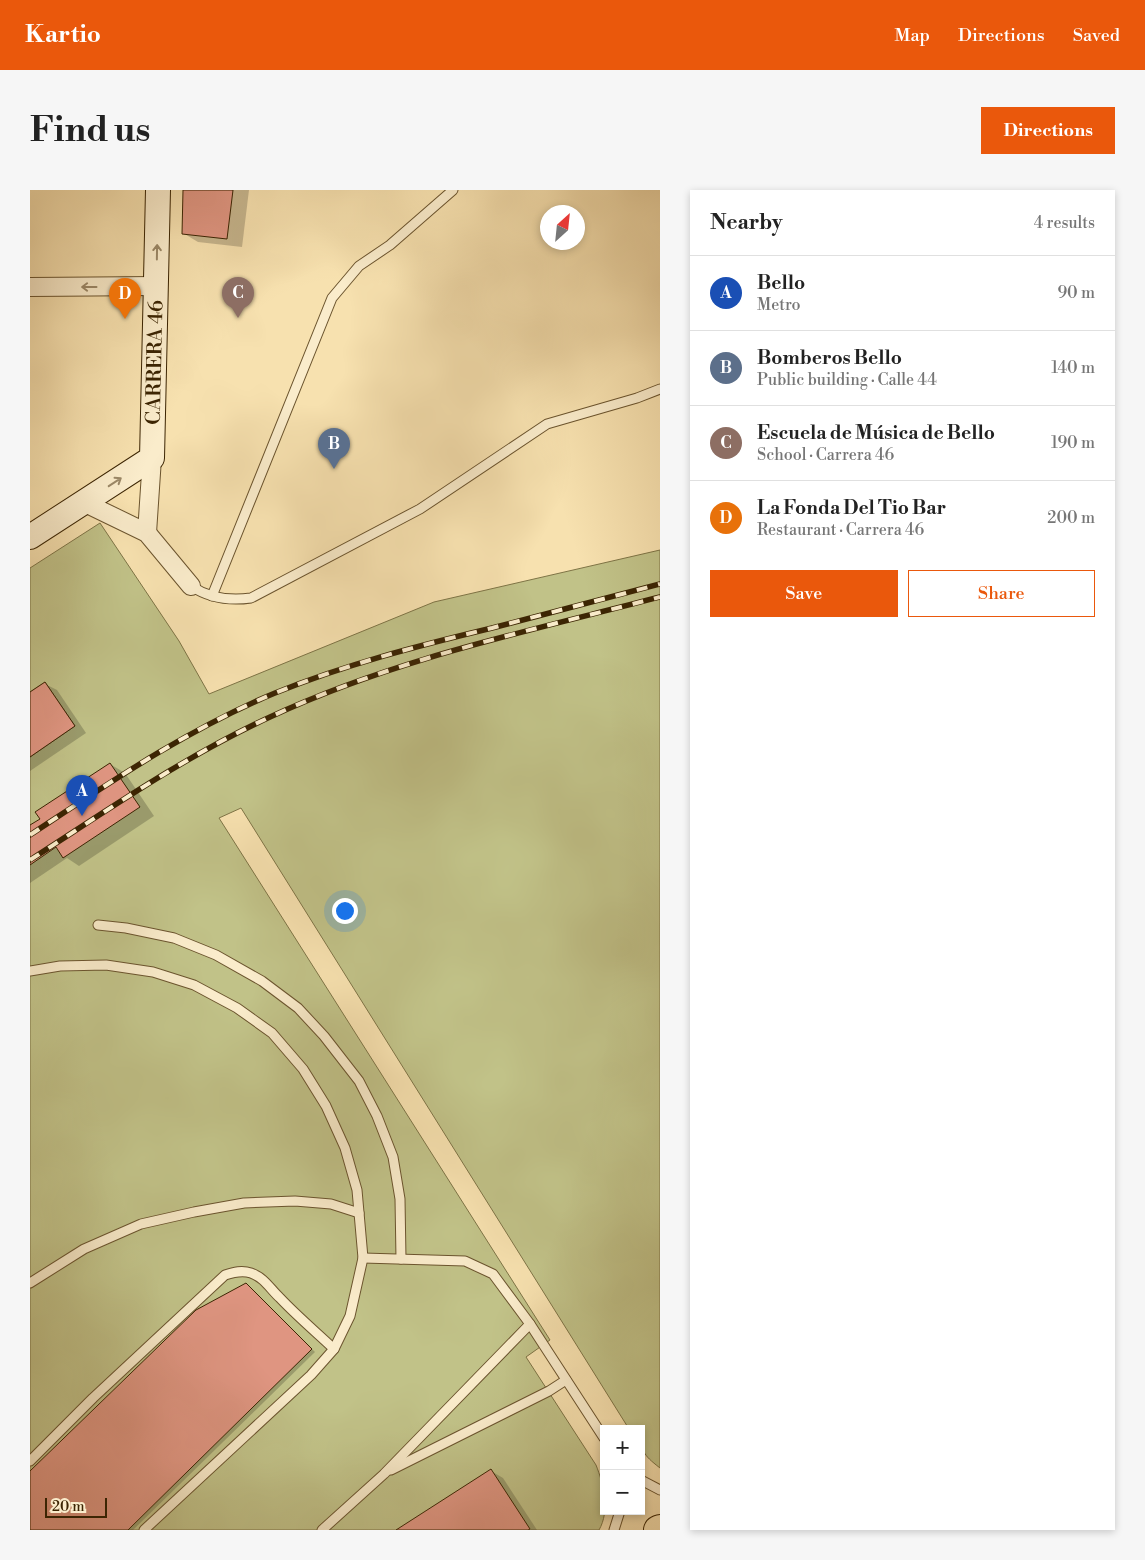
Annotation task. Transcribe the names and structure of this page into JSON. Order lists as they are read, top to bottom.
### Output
{
  "streets": {
    "street": ["CARRERA 46"]
  },
  "scale_bar": "20 m",
  "north": "top right",
  "page": {
    "header": "Kartio",
    "nav": ["Map", "Directions", "Saved"],
    "buttons": [
      "Directions",
      ["Save", "Share"]
    ],
    "title": "Find us",
    "heading": ["Nearby", "4 results"],
    "list": [
      {
        "mark": "A",
        "name": "Bello",
        "note": "Metro",
        "value": "90 m"
      },
      {
        "mark": "B",
        "name": "Bomberos Bello",
        "note": "Public building · Calle 44",
        "value": "140 m"
      },
      {
        "mark": "C",
        "name": "Escuela de Música de Bello",
        "note": "School · Carrera 46",
        "value": "190 m"
      },
      {
        "mark": "D",
        "name": "La Fonda Del Tio Bar",
        "note": "Restaurant · Carrera 46",
        "value": "200 m"
      }
    ],
    "pins": [
      "C",
      "D",
      "B",
      "A"
    ],
    "map_buttons": ["+", "−"],
    "scale": "20 m"
  }
}
